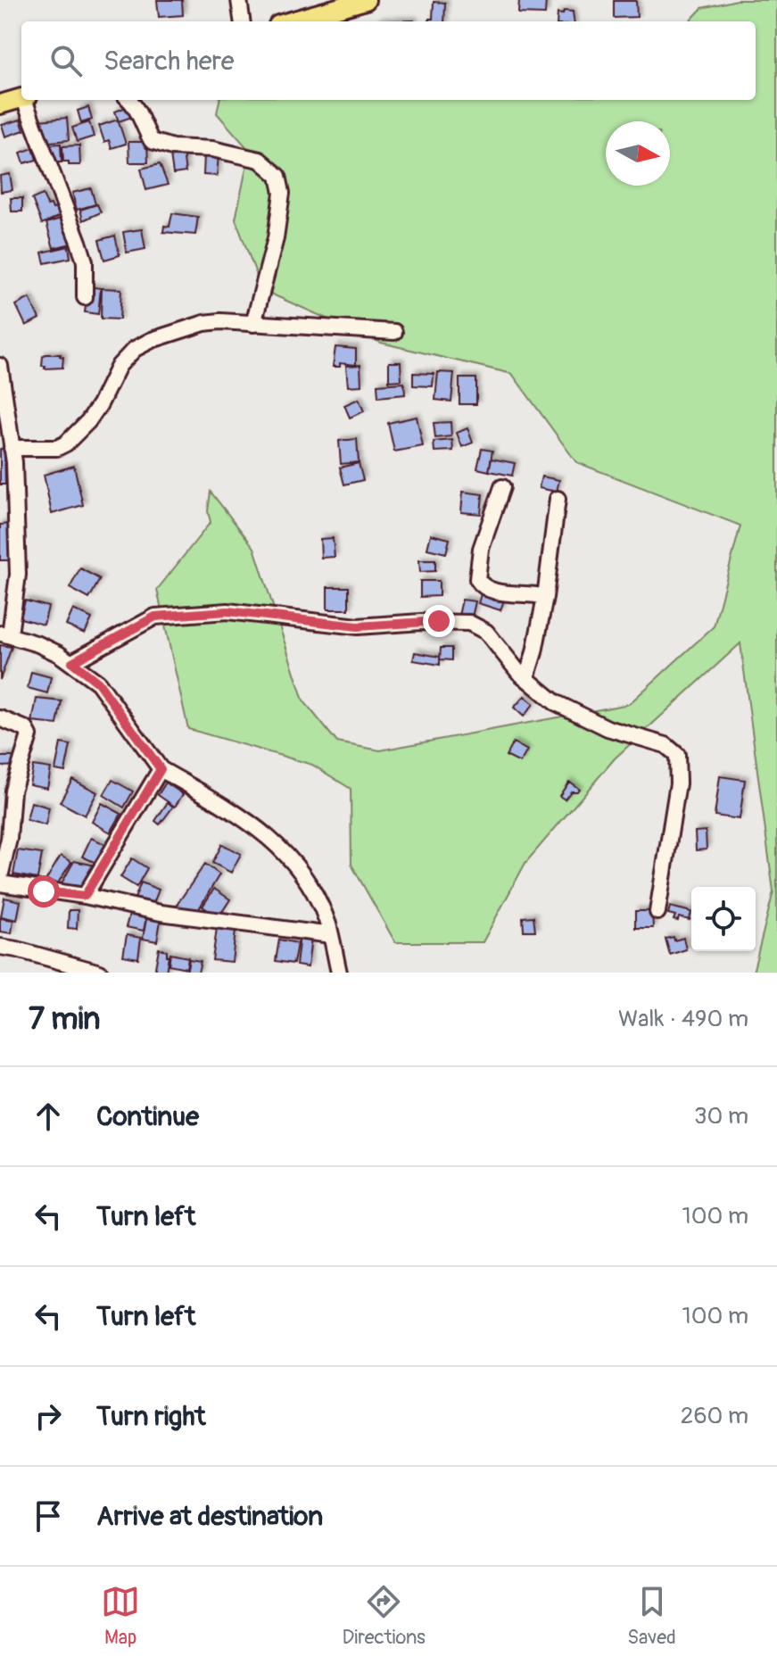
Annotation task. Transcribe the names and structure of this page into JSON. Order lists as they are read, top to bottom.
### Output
{
  "north": "right",
  "page": {
    "search": "Search here",
    "heading": ["7 min", "Walk · 490 m"],
    "list": [
      ["Continue", "30 m"],
      ["Turn left", "100 m"],
      ["Turn left", "100 m"],
      ["Turn right", "260 m"],
      "Arrive at destination"
    ],
    "nav": ["Map", "Directions", "Saved"]
  }
}
